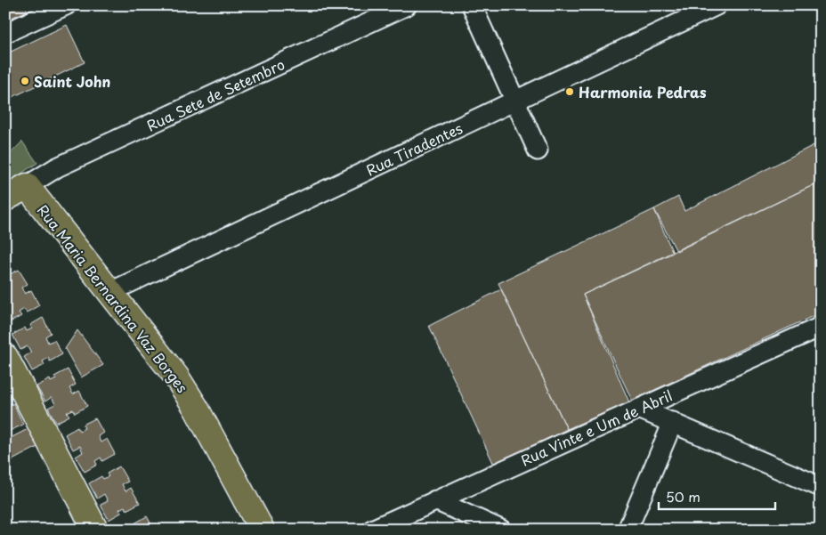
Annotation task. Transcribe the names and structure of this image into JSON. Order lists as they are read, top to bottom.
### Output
{
  "streets": {
    "main road": ["Rua Maria Bernardina Vaz Borges"],
    "street": ["Rua Sete de Setembro", "Rua Tiradentes", "Rua Vinte e Um de Abril"]
  },
  "crossings": [
    ["Rua Sete de Setembro", "Rua Maria Bernardina Vaz Borges"],
    ["Rua Tiradentes", "Rua Maria Bernardina Vaz Borges"]
  ],
  "places": ["Saint John", "Harmonia Pedras"],
  "scale_bar": "50 m"
}
